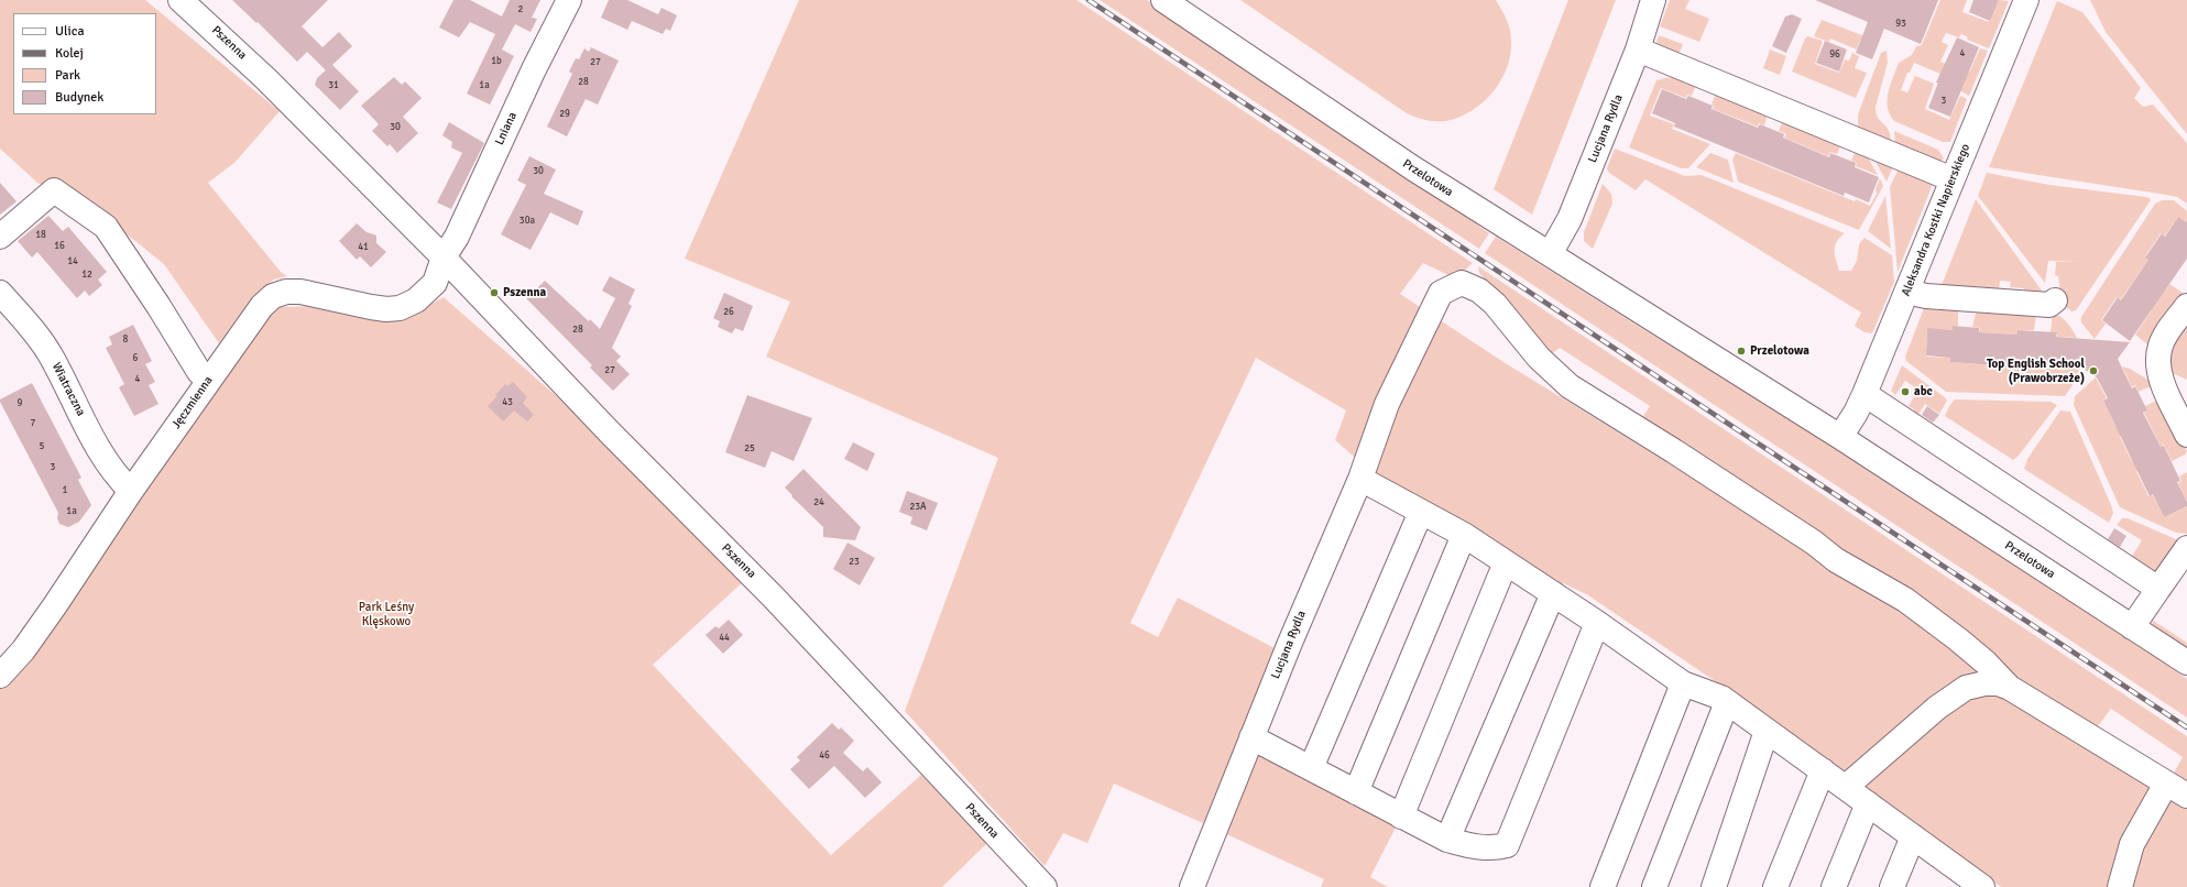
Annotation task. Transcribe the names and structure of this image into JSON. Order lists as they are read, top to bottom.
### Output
{
  "streets": {
    "street": [
      "Pszenna",
      "Lniana",
      "Lucjana Rydla",
      "Przelotowa",
      "Aleksandra Kostki Napierskiego",
      "Wiatraczna",
      "Jęczmienna"
    ]
  },
  "crossings": [
    ["Pszenna", "Lniana"],
    ["Pszenna", "Jęczmienna"],
    ["Lniana", "Jęczmienna"],
    ["Lucjana Rydla", "Przelotowa"],
    ["Przelotowa", "Aleksandra Kostki Napierskiego"],
    ["Wiatraczna", "Jęczmienna"]
  ],
  "parks": ["Park Leśny Klęskowo"],
  "places": [
    "Pszenna",
    "Przelotowa",
    "Top English School (Prawobrzeże)",
    "abc"
  ],
  "house_numbers": [
    "2",
    "93",
    "4",
    "96",
    "1b",
    "27",
    "28",
    "31",
    "1a",
    "3",
    "29",
    "30",
    "30",
    "30a",
    "18",
    "16",
    "41",
    "14",
    "12",
    "26",
    "28",
    "8",
    "6",
    "27",
    "4",
    "43",
    "9",
    "7",
    "5",
    "25",
    "3",
    "1",
    "24",
    "23A",
    "1a",
    "23",
    "44",
    "46"
  ],
  "legend": [
    "Ulica",
    "Kolej",
    "Park",
    "Budynek"
  ]
}
